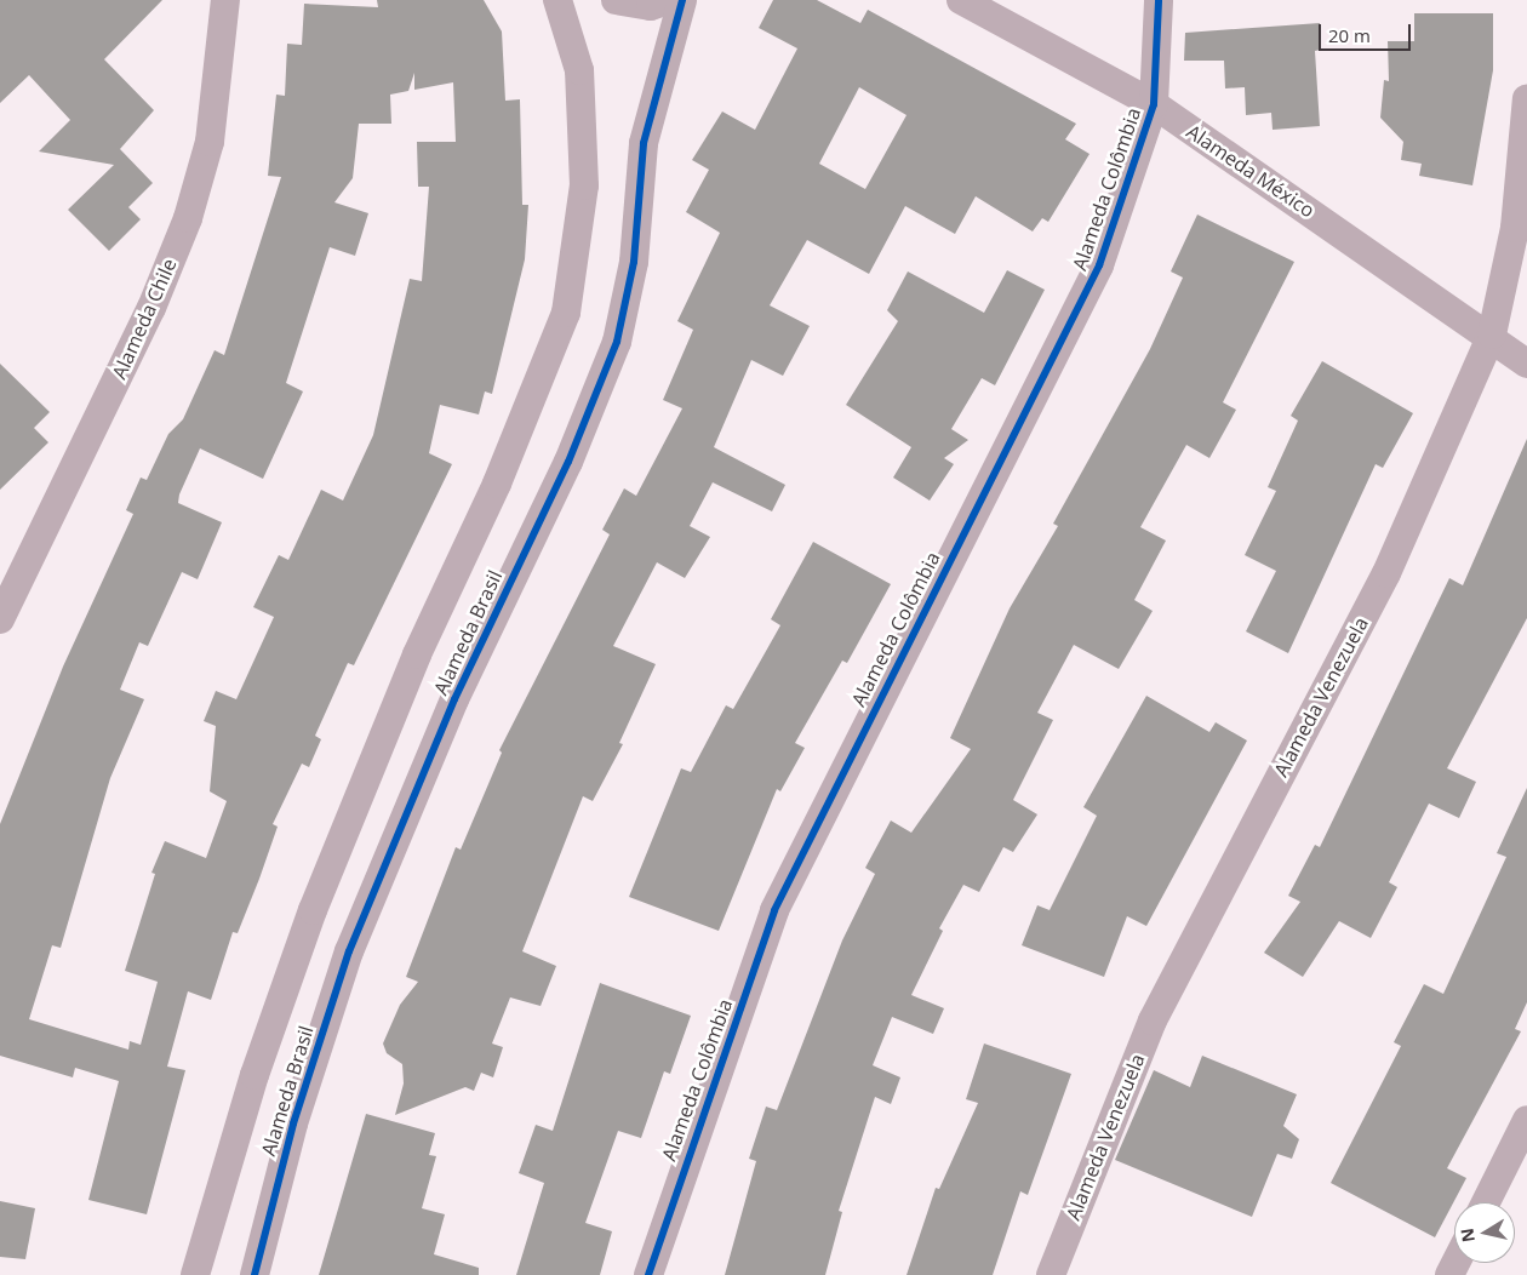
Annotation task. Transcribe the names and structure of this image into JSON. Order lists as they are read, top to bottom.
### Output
{
  "streets": {
    "street": [
      "Alameda México",
      "Alameda Colômbia",
      "Alameda Chile",
      "Alameda Brasil",
      "Alameda Venezuela"
    ]
  },
  "crossings": [
    ["Alameda México", "Alameda Colômbia"],
    ["Alameda México", "Alameda Venezuela"]
  ],
  "scale_bar": "20 m",
  "north": "left"
}
